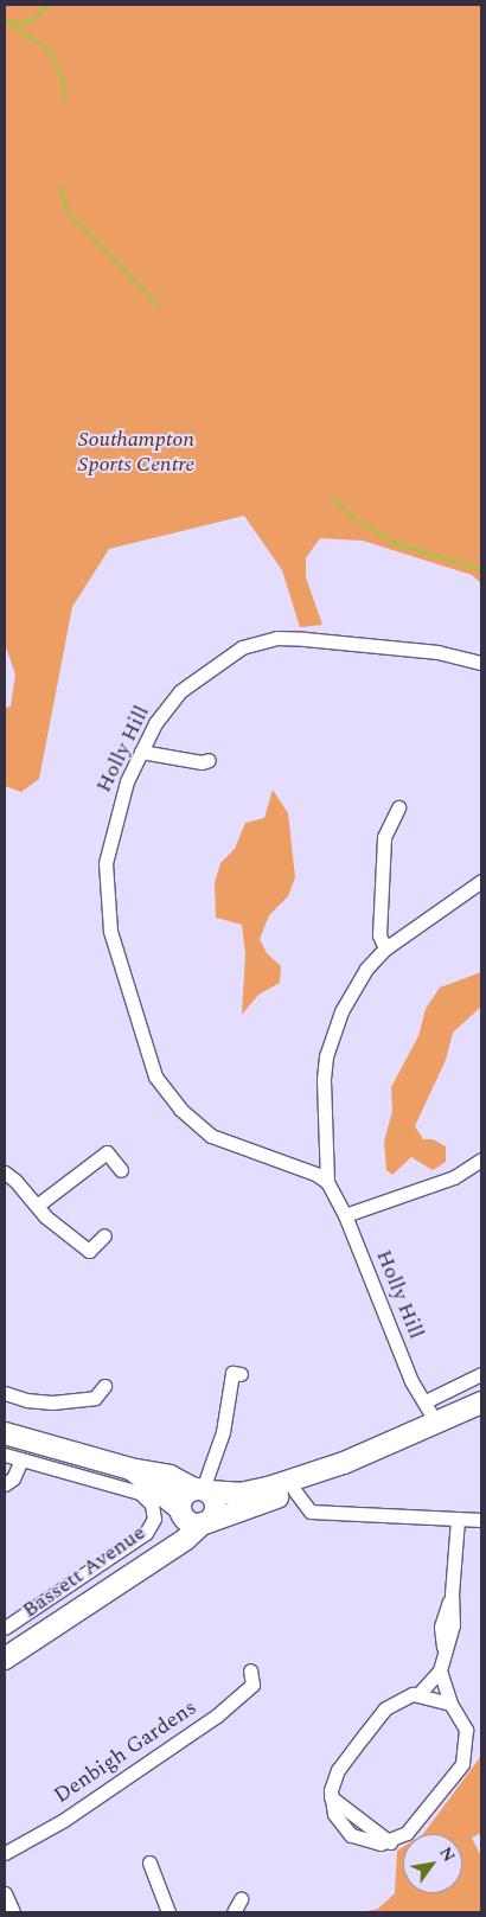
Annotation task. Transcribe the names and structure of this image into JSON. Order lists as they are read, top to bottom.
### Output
{
  "streets": {
    "main road": ["Bassett Avenue"],
    "street": ["Holly Hill", "Denbigh Gardens"]
  },
  "crossings": [
    ["Holly Hill", "Bassett Avenue"]
  ],
  "parks": ["Southampton Sports Centre"],
  "north": "top right"
}
